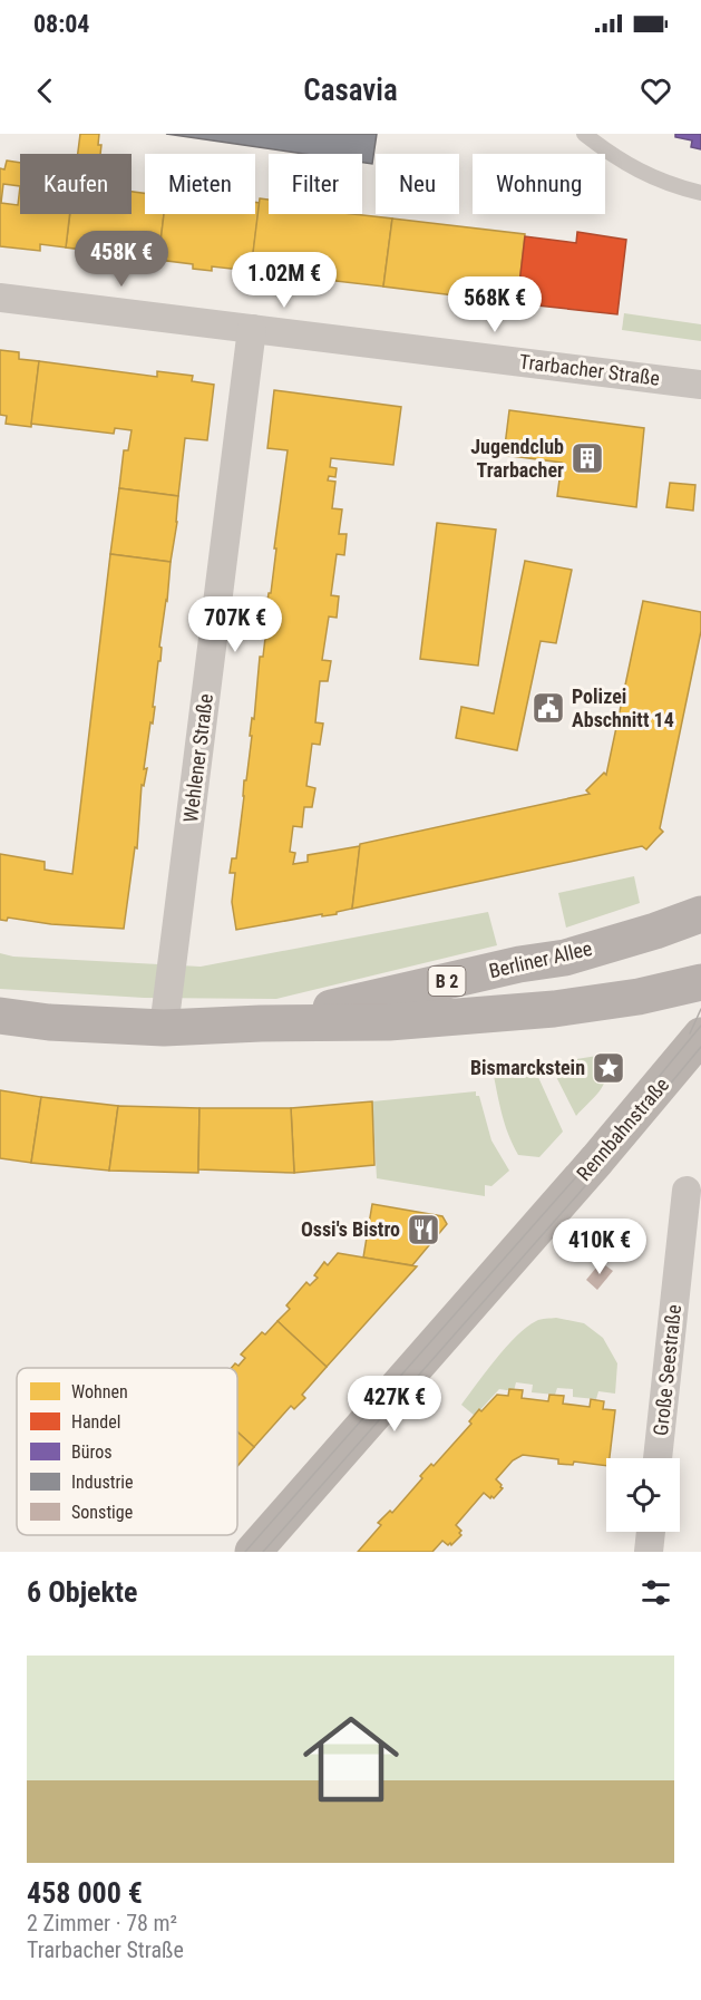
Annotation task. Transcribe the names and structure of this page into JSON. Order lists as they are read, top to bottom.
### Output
{
  "streets": {
    "main road": ["Berliner Allee", "B 2", "Rennbahnstraße"],
    "street": ["Trarbacher Straße", "Wehlener Straße", "Große Seestraße"]
  },
  "crossings": [
    ["Trarbacher Straße", "Wehlener Straße"],
    ["Wehlener Straße", "Berliner Allee"]
  ],
  "places": {
    "building": ["Jugendclub Trarbacher"],
    "public building": ["Polizei Abschnitt 14"],
    "place": ["Bismarckstein"],
    "restaurant": ["Ossi's Bistro"]
  },
  "legend": [
    "Wohnen",
    "Handel",
    "Büros",
    "Industrie",
    "Sonstige"
  ],
  "page": {
    "status": "08:04",
    "header": "Casavia",
    "chip": [
      "Kaufen",
      "Mieten",
      "Filter",
      "Neu",
      "Wohnung"
    ],
    "price": [
      "458K €",
      "1.02M €",
      "568K €",
      "707K €",
      "410K €",
      "427K €"
    ],
    "heading": "6 Objekte",
    "list": [
      {
        "name": "458 000 €",
        "note": "2 Zimmer · 78 m² · Trarbacher Straße"
      }
    ]
  }
}
